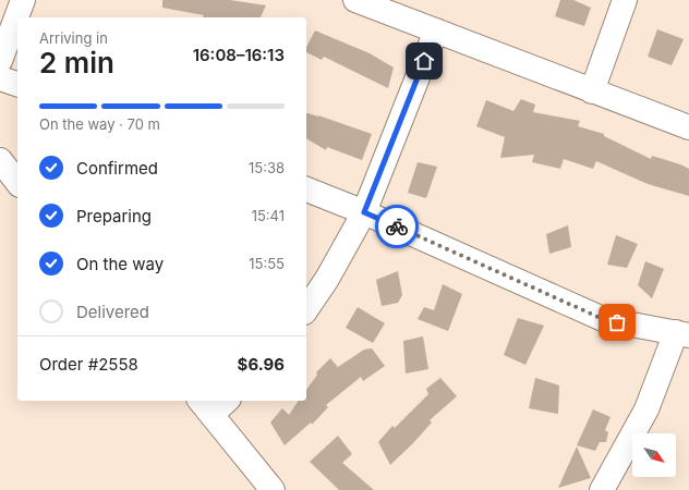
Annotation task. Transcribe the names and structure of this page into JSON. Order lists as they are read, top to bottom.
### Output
{
  "north": "bottom right",
  "page": {
    "heading": ["2 min", "Arriving in", "16:08–16:13"],
    "panel": ["Order #2558", "$6.96"],
    "bar": "On the way · 70 m",
    "list": [
      ["Confirmed", "15:38"],
      ["Preparing", "15:41"],
      ["On the way", "15:55"],
      "Delivered"
    ]
  }
}
